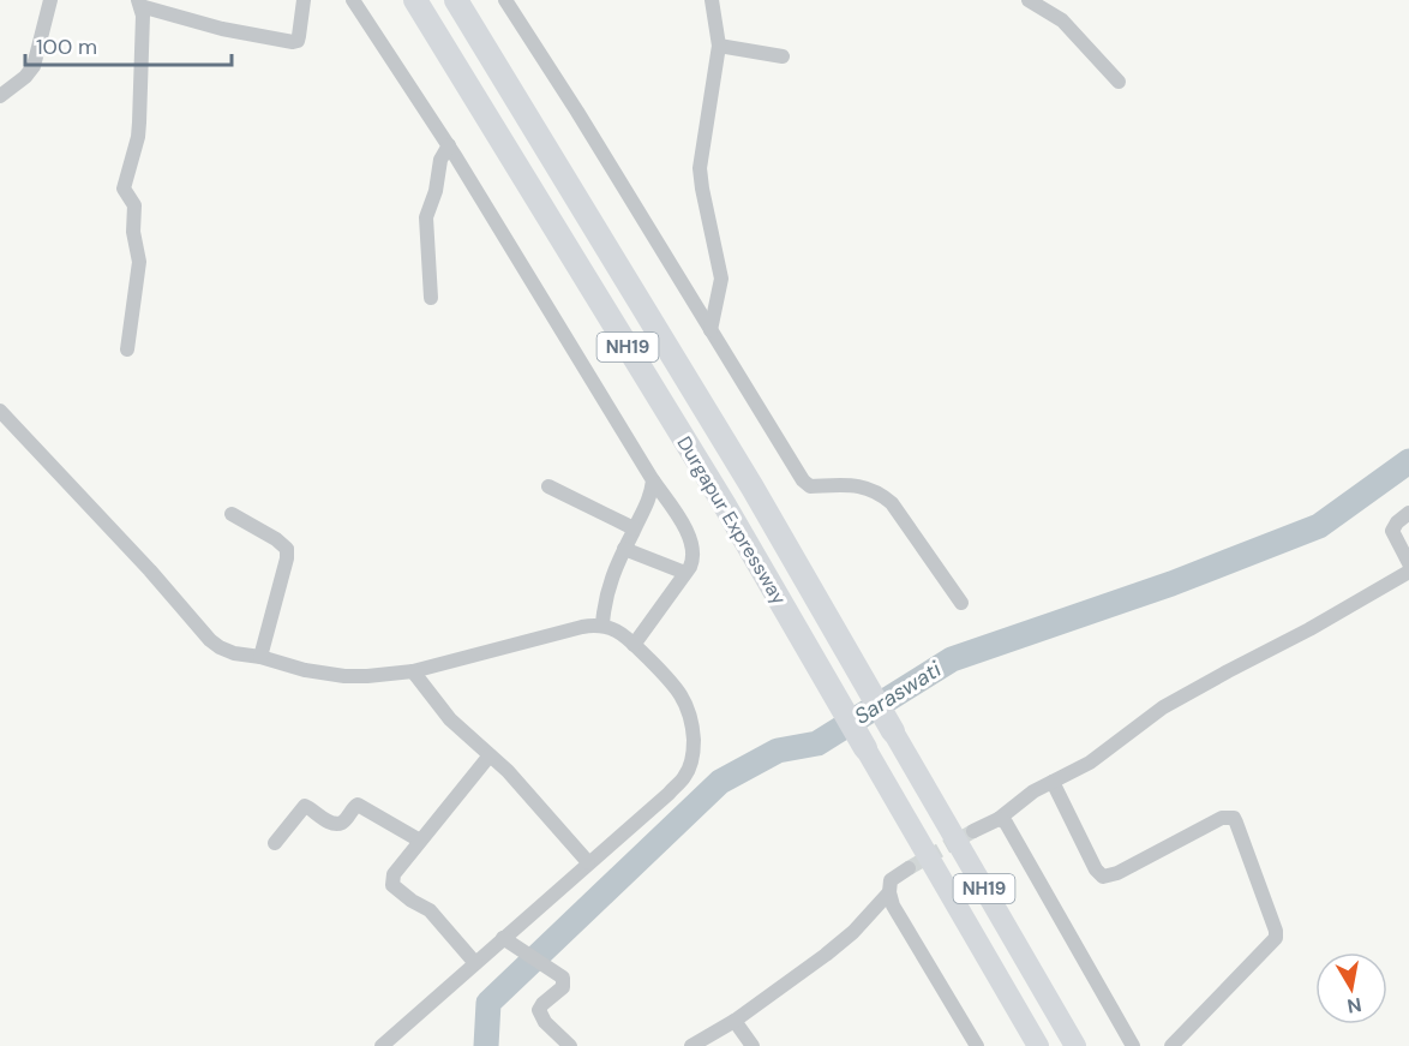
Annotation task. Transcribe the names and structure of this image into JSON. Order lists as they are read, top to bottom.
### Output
{
  "streets": {
    "highway": ["NH19", "Durgapur Expressway"]
  },
  "water": ["Saraswati"],
  "scale_bar": "100 m",
  "north": "bottom"
}
